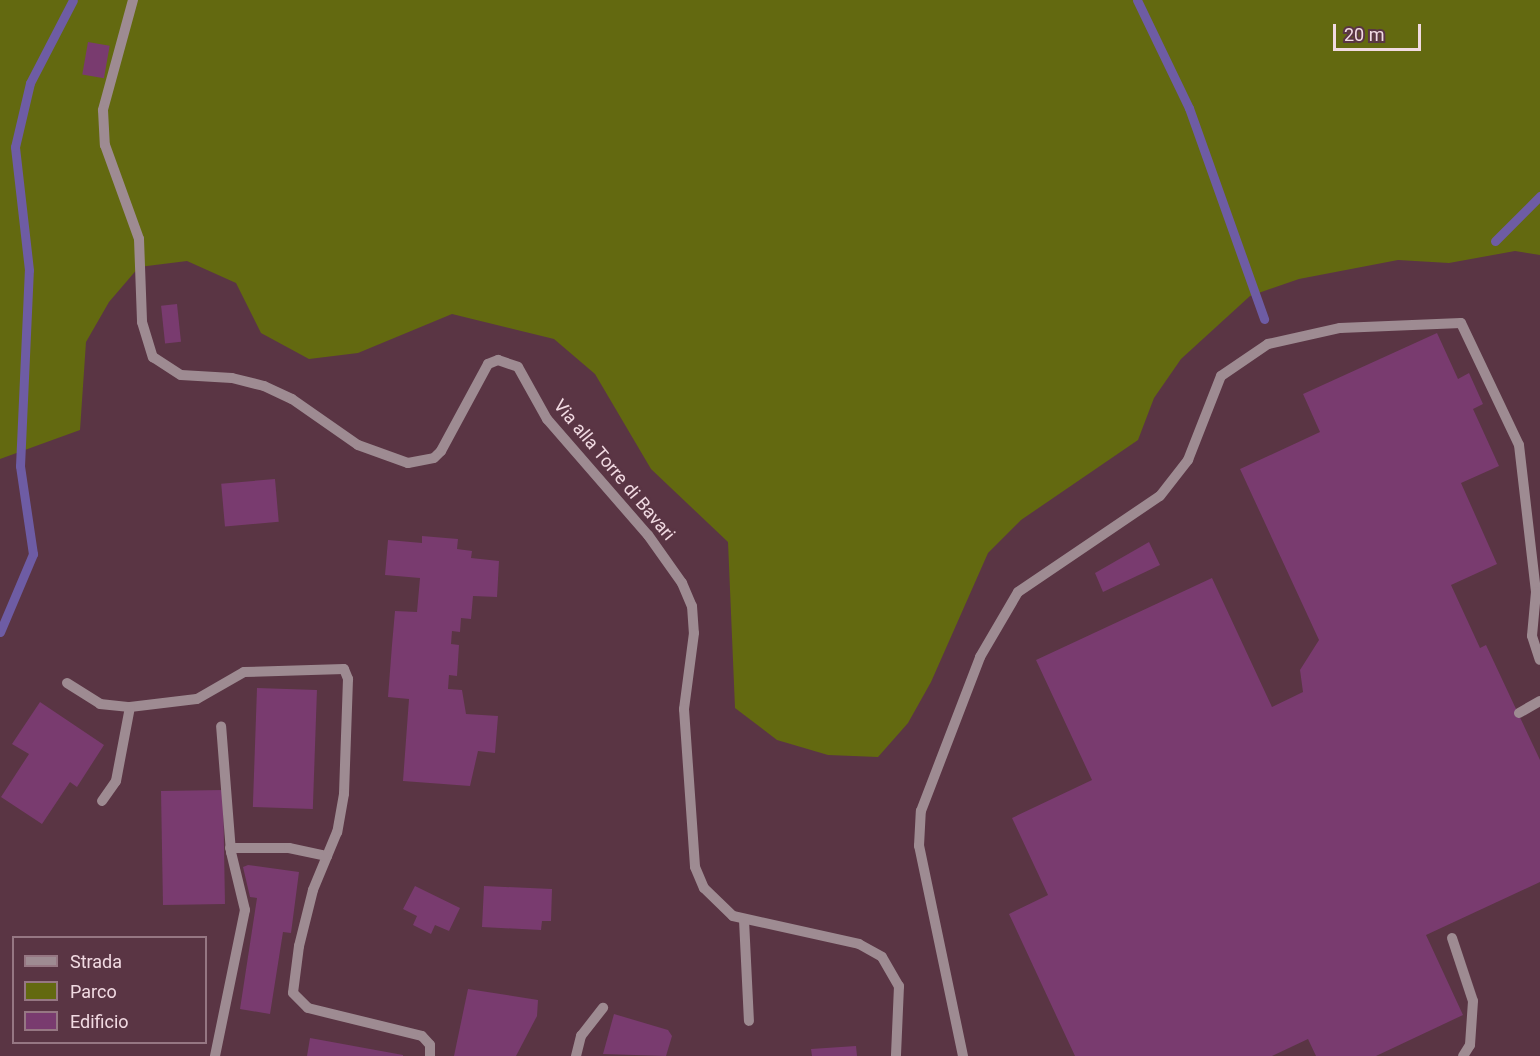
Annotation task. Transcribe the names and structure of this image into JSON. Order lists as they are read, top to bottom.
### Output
{
  "streets": {
    "street": ["Via alla Torre di Bavari"]
  },
  "legend": ["Strada", "Parco", "Edificio"],
  "scale_bar": "20 m"
}
